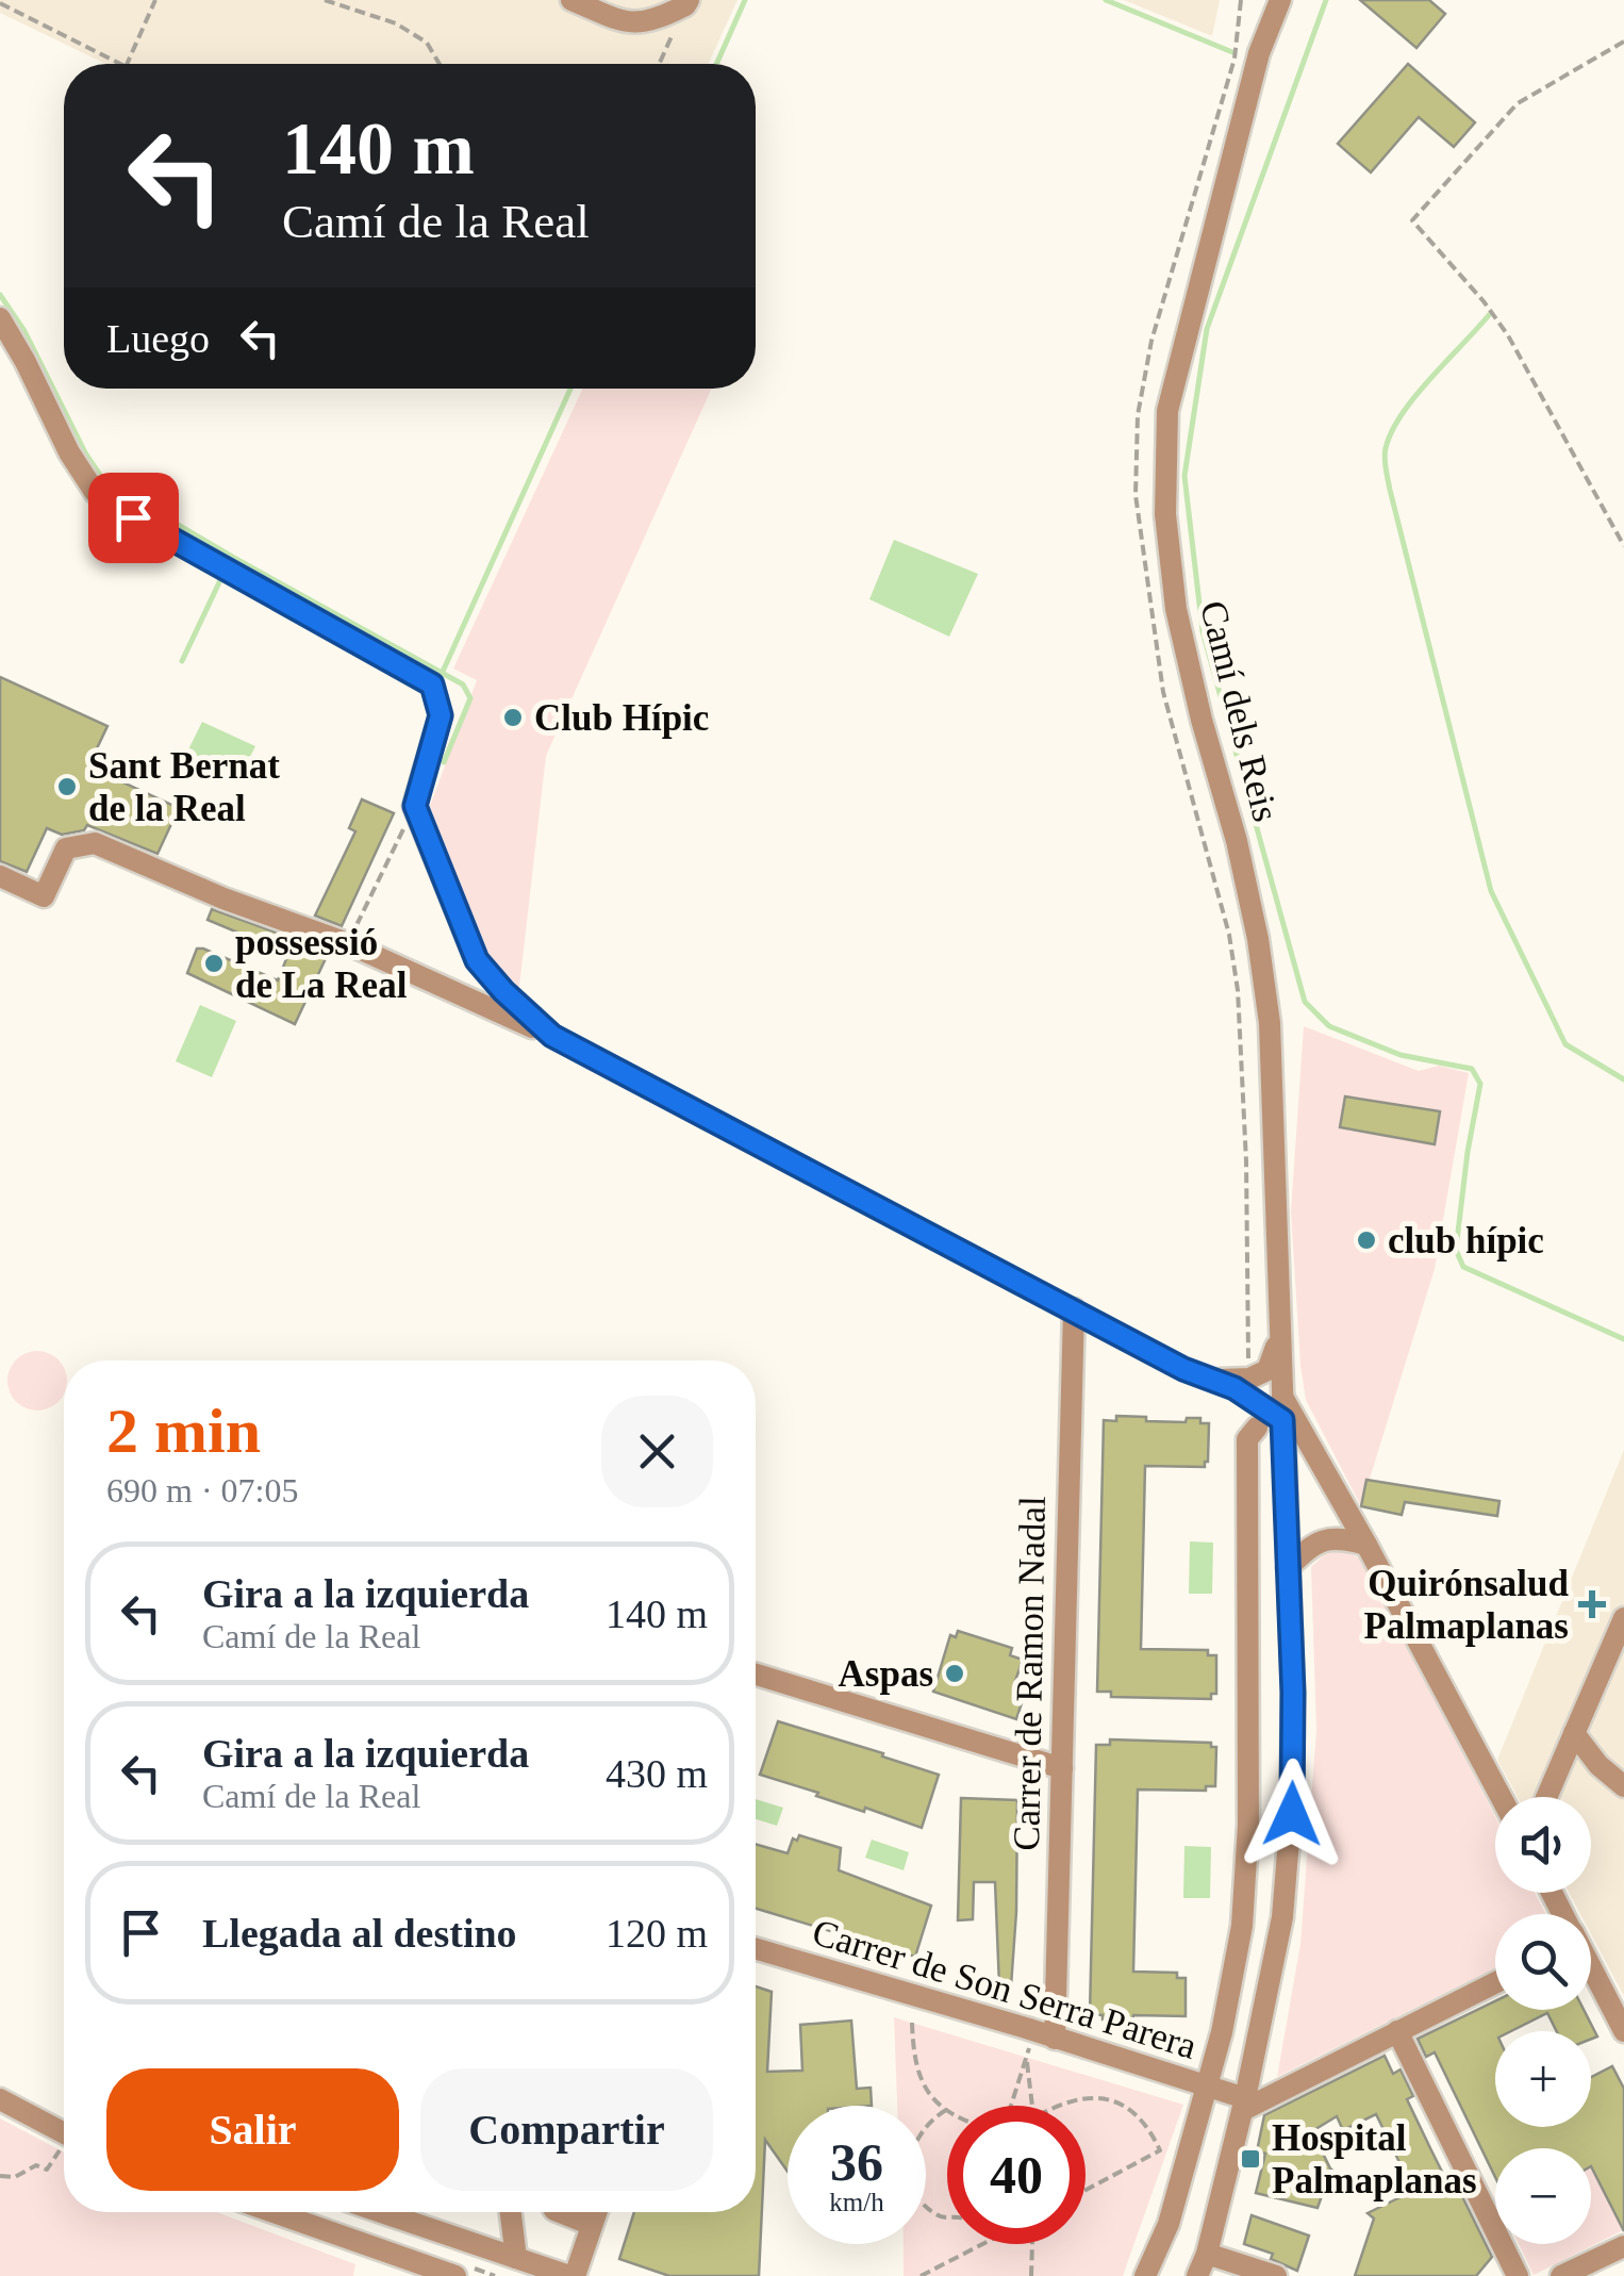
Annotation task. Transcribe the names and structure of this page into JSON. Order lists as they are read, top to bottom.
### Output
{
  "streets": {
    "street": ["Camí dels Reis", "Carrer de Ramon Nadal", "Carrer de Son Serra Parera"]
  },
  "crossings": [
    ["Camí dels Reis", "Carrer de Son Serra Parera"],
    ["Carrer de Ramon Nadal", "Carrer de Son Serra Parera"]
  ],
  "places": {
    "other": [
      "Club Hípic",
      "Sant Bernat de la Real",
      "possessió de La Real",
      "club hípic",
      "Aspas"
    ],
    "health": ["Quirónsalud Palmaplanas"],
    "transit": ["Hospital Palmaplanas"]
  },
  "page": {
    "turn": ["140 m", "Camí de la Real"],
    "then": "Luego",
    "heading": ["2 min", "690 m · 07:05"],
    "list": [
      {
        "name": "Gira a la izquierda",
        "note": "Camí de la Real",
        "value": "140 m"
      },
      {
        "name": "Gira a la izquierda",
        "note": "Camí de la Real",
        "value": "430 m"
      },
      {
        "name": "Llegada al destino",
        "value": "120 m"
      }
    ],
    "map_buttons": ["+", "−"],
    "buttons": ["Salir", "Compartir"],
    "speed": "36 km/h",
    "limit": "40"
  }
}
